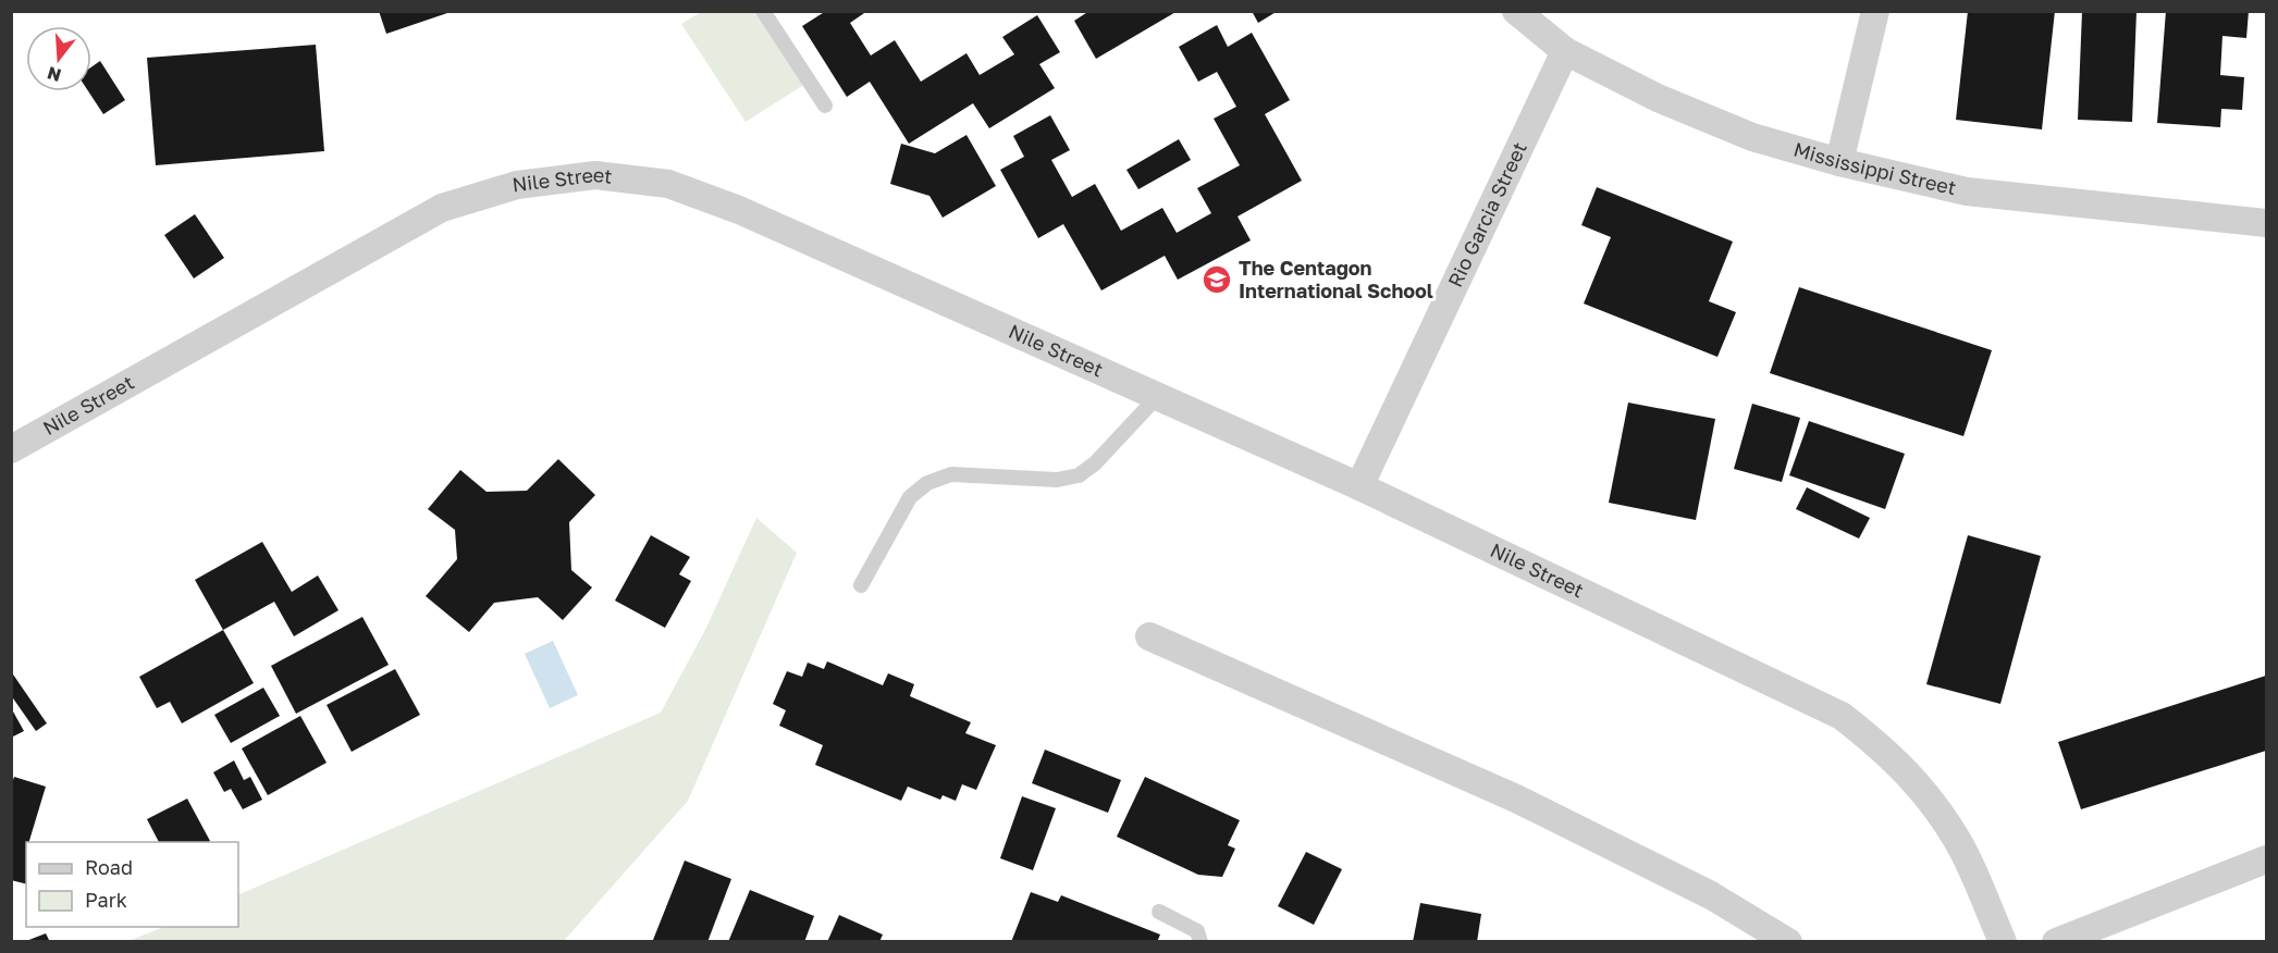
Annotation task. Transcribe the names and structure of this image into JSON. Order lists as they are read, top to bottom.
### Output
{
  "streets": {
    "street": ["Mississippi Street", "Nile Street", "Rio Garcia Street"]
  },
  "crossings": [
    ["Mississippi Street", "Rio Garcia Street"],
    ["Nile Street", "Rio Garcia Street"]
  ],
  "places": {
    "school or university": ["The Centagon International School"]
  },
  "legend": ["Road", "Park"],
  "north": "bottom"
}
